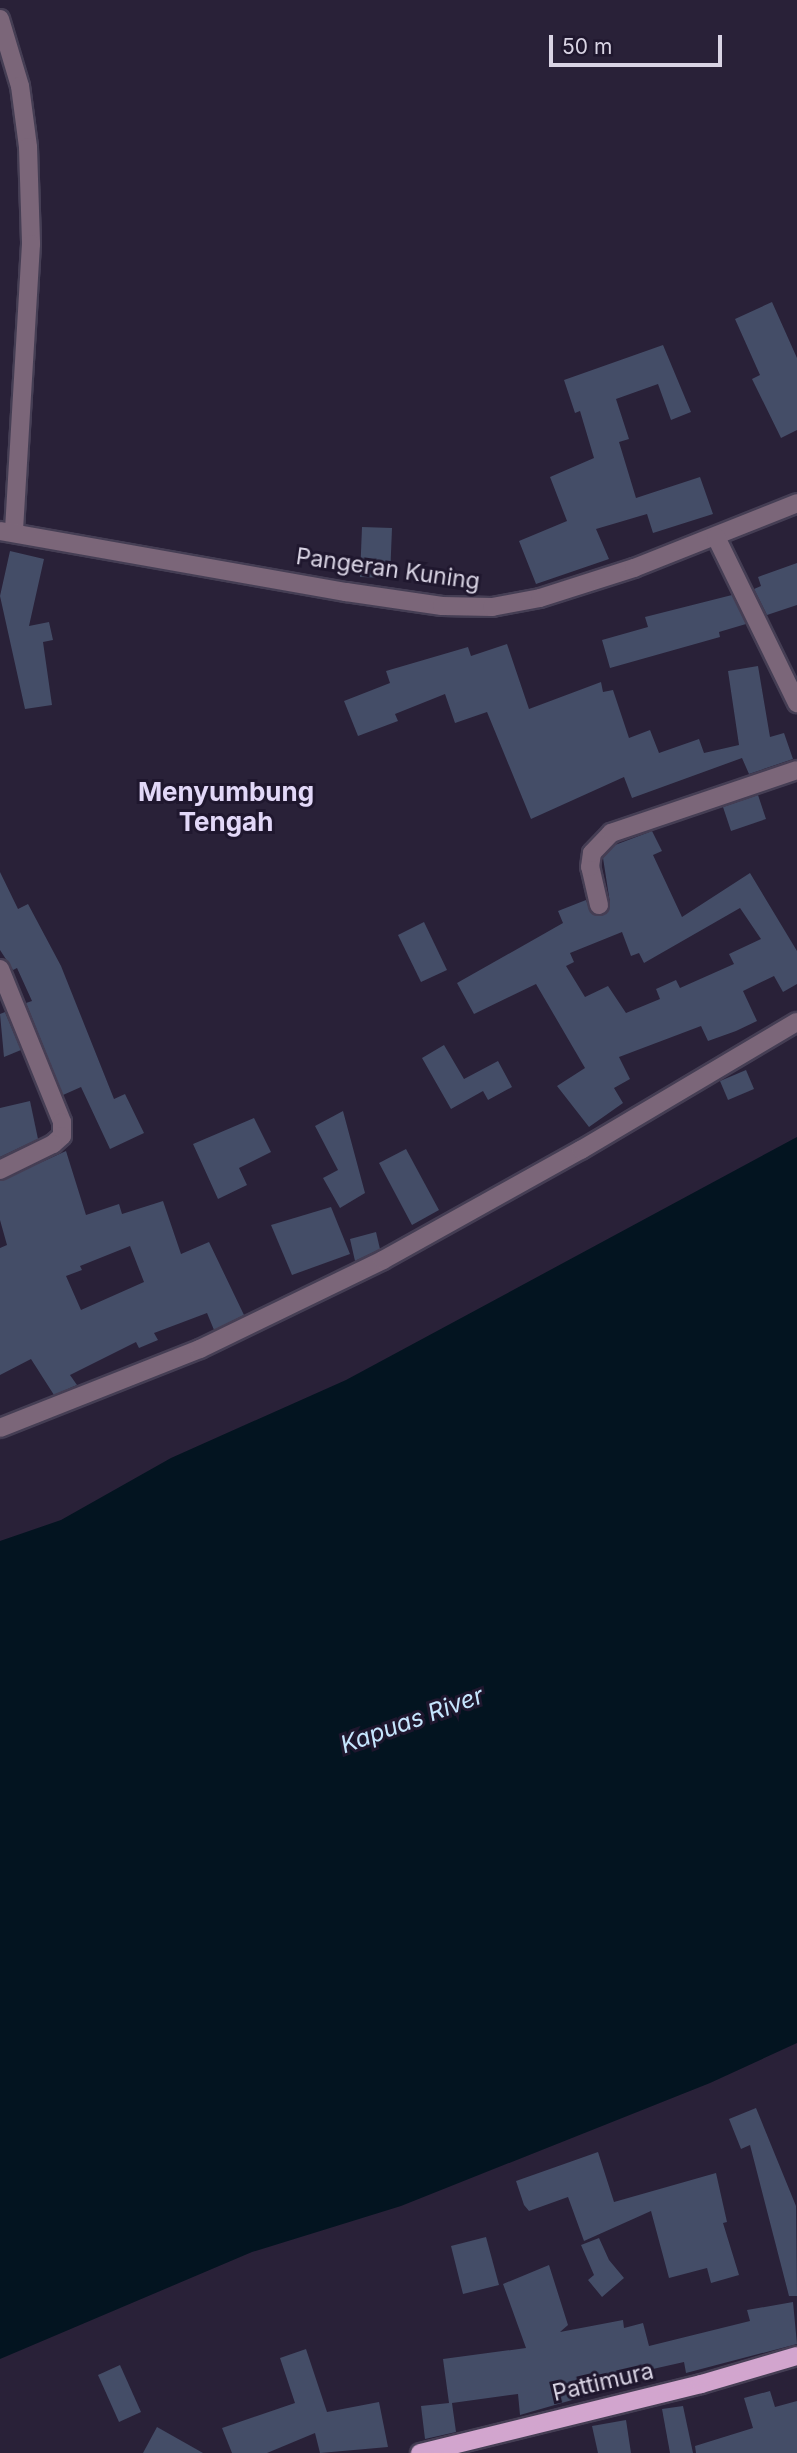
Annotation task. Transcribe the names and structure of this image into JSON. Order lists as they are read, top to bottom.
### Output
{
  "streets": {
    "main road": ["Pattimura"],
    "street": ["Pangeran Kuning"]
  },
  "districts": ["Menyumbung Tengah"],
  "water": ["Kapuas River"],
  "scale_bar": "50 m"
}
